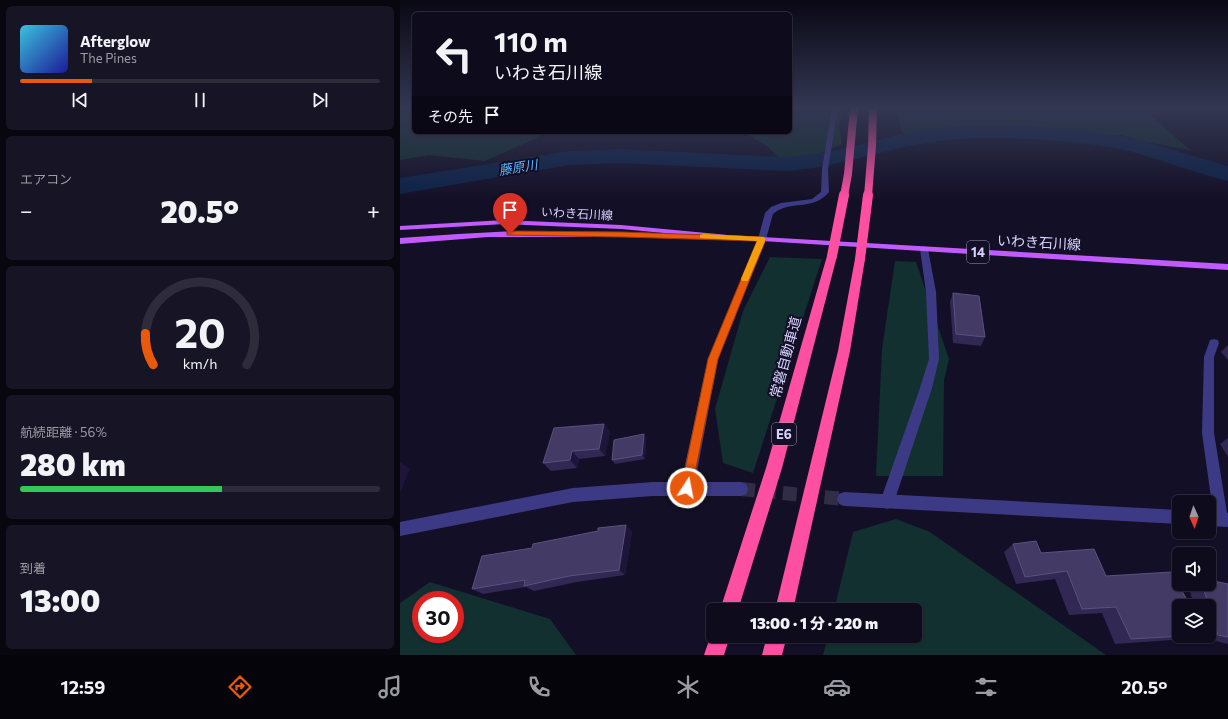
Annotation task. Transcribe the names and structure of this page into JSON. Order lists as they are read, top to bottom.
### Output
{
  "streets": {
    "highway": ["常磐自動車道", "E6"],
    "main road": ["いわき石川線", "14"]
  },
  "water": ["藤原川"],
  "north": "bottom",
  "page": {
    "turn": ["110 m", "いわき石川線"],
    "song": ["Afterglow", "The Pines"],
    "then": "その先",
    "tile": [
      "エアコン",
      ["航続距離 · 56%", "280 km"],
      ["到着", "13:00"]
    ],
    "heat": ["−", "20.5°", "+"],
    "limit": "30",
    "trip": "13:00 · 1 分 · 220 m",
    "tabs": ["12:59", "20.5°"],
    "gauge": ["20", "km/h"]
  }
}
